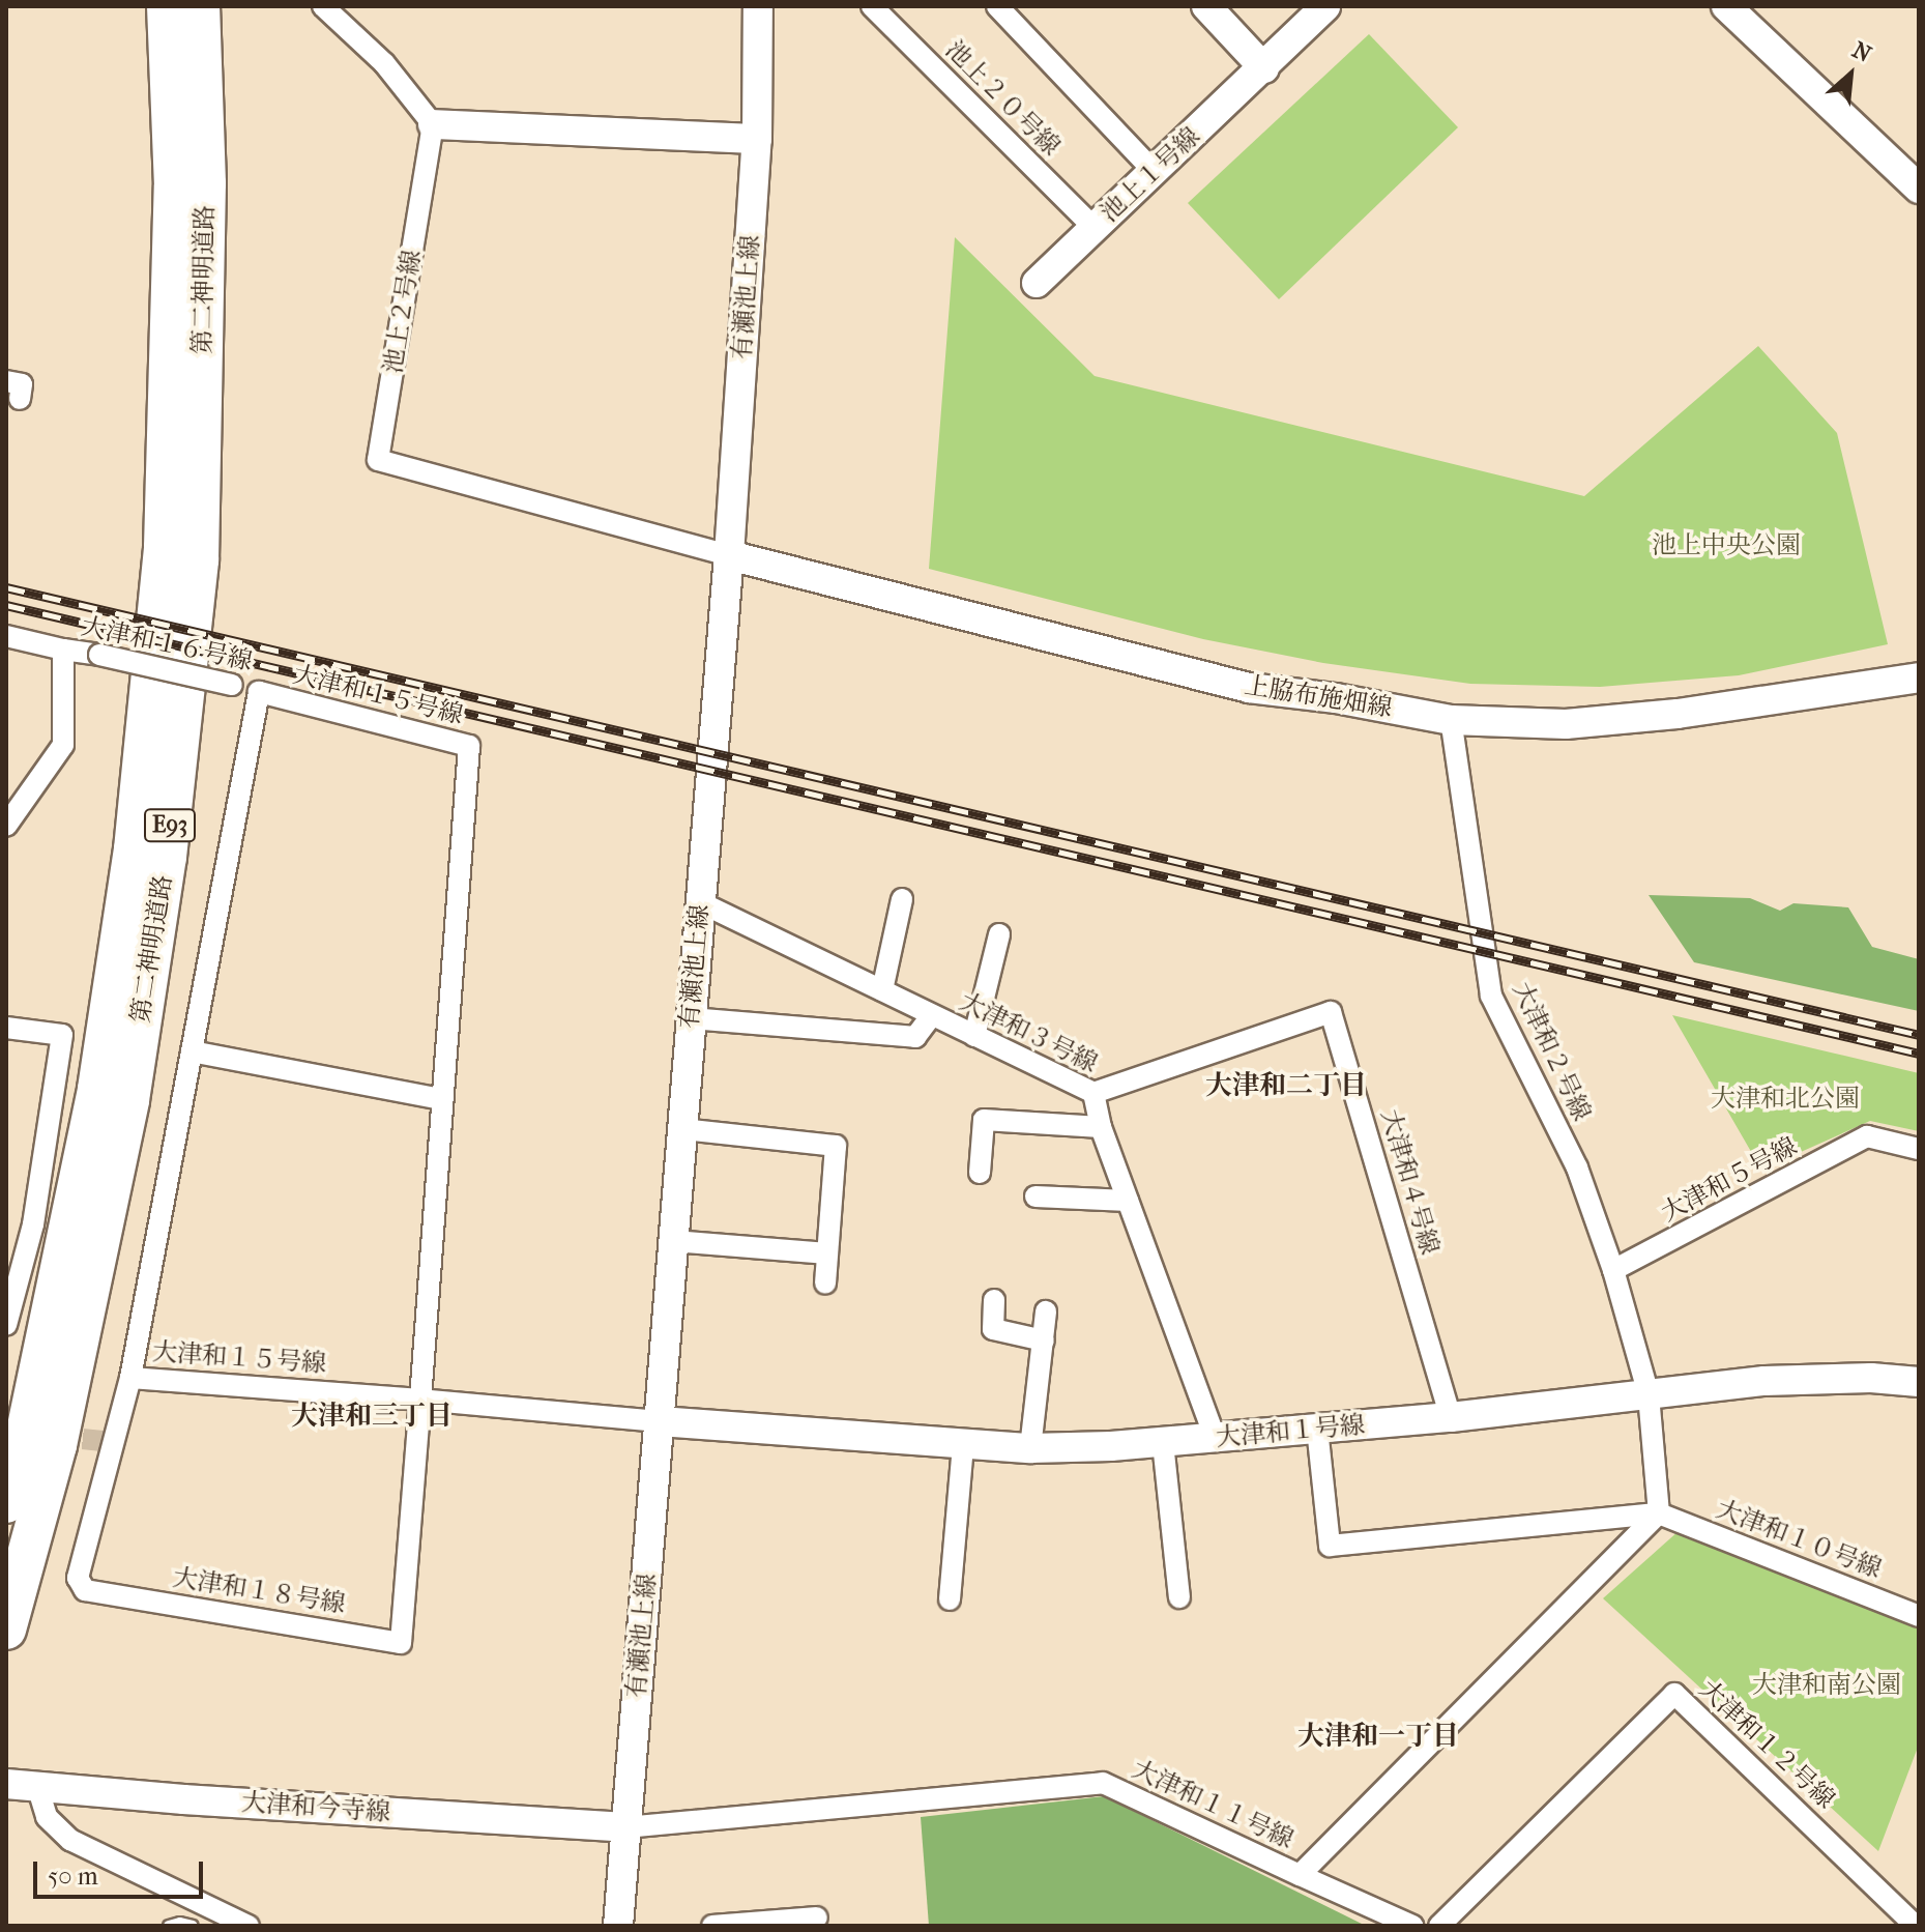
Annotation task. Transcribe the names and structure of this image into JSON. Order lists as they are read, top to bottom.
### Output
{
  "streets": {
    "highway": ["第二神明道路", "E93"],
    "street": [
      "池上２０号線",
      "池上１号線",
      "有瀬池上線",
      "池上２号線",
      "大津和１６号線",
      "大津和１５号線",
      "上脇布施畑線",
      "大津和３号線",
      "大津和２号線",
      "大津和５号線",
      "大津和４号線",
      "大津和１号線",
      "大津和１０号線",
      "大津和１８号線",
      "大津和１２号線",
      "大津和１１号線",
      "大津和今寺線"
    ]
  },
  "crossings": [
    ["池上２０号線", "池上１号線"],
    ["有瀬池上線", "池上２号線"],
    ["有瀬池上線", "大津和１５号線"],
    ["有瀬池上線", "上脇布施畑線"],
    ["有瀬池上線", "大津和３号線"],
    ["有瀬池上線", "大津和１号線"],
    ["有瀬池上線", "大津和１１号線"],
    ["有瀬池上線", "大津和今寺線"],
    ["池上２号線", "上脇布施畑線"],
    ["大津和１６号線", "大津和１５号線"],
    ["大津和１５号線", "大津和１号線"],
    ["大津和１５号線", "大津和１８号線"],
    ["上脇布施畑線", "大津和２号線"],
    ["大津和３号線", "大津和４号線"],
    ["大津和３号線", "大津和１号線"],
    ["大津和２号線", "大津和５号線"],
    ["大津和２号線", "大津和１号線"],
    ["大津和４号線", "大津和１号線"],
    ["大津和１０号線", "大津和１１号線"],
    ["大津和１１号線", "大津和今寺線"]
  ],
  "districts": ["大津和二丁目", "大津和三丁目", "大津和一丁目"],
  "parks": ["池上中央公園", "大津和北公園", "大津和南公園"],
  "scale_bar": "50 m",
  "north": "top right"
}
